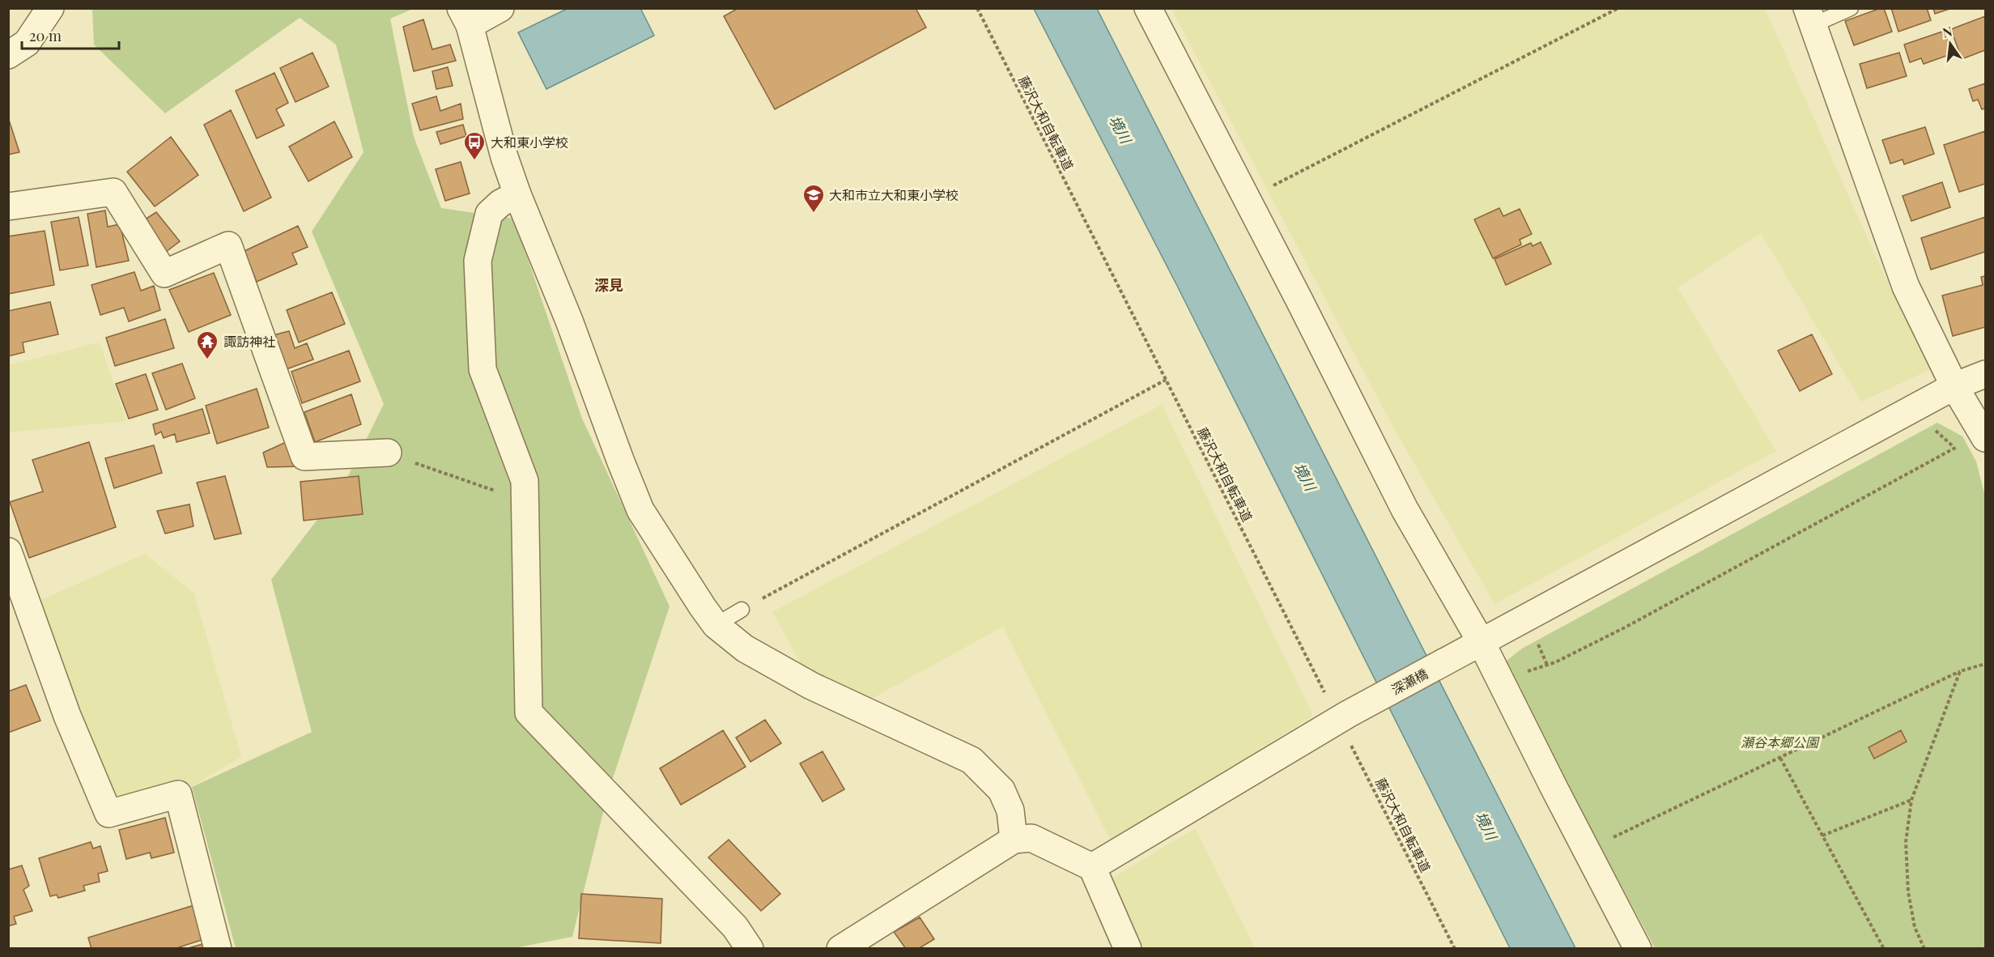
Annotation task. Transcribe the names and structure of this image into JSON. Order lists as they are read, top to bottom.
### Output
{
  "streets": {
    "street": ["深瀬橋"],
    "path": ["藤沢大和自転車道"]
  },
  "crossings": [
    ["藤沢大和自転車道", "深瀬橋"]
  ],
  "districts": ["深見"],
  "water": ["境川"],
  "parks": ["瀬谷本郷公園"],
  "places": {
    "bus stop": ["大和東小学校"],
    "school or university": ["大和市立大和東小学校"],
    "temple": ["諏訪神社"]
  },
  "scale_bar": "20 m",
  "north": "top"
}
